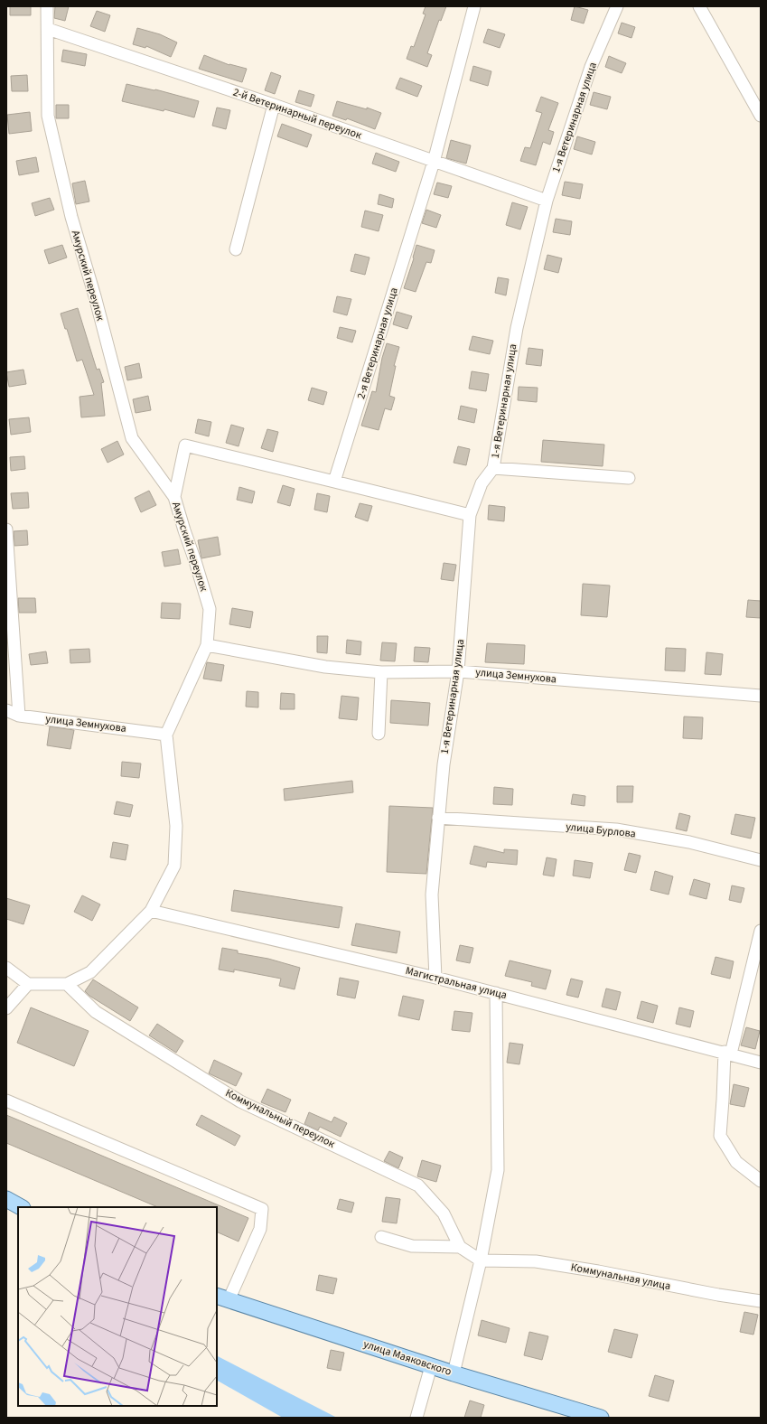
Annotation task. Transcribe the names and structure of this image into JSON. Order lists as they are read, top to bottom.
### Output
{
  "streets": {
    "main road": ["улица Маяковского"],
    "street": [
      "2-й Ветеринарный переулок",
      "1-я Ветеринарная улица",
      "Амурский переулок",
      "2-я Ветеринарная улица",
      "улица Земнухова",
      "улица Бурлова",
      "Магистральная улица",
      "Коммунальный переулок",
      "Коммунальная улица"
    ]
  },
  "crossings": [
    ["2-й Ветеринарный переулок", "1-я Ветеринарная улица"],
    ["2-й Ветеринарный переулок", "Амурский переулок"],
    ["2-й Ветеринарный переулок", "2-я Ветеринарная улица"],
    ["1-я Ветеринарная улица", "улица Земнухова"],
    ["1-я Ветеринарная улица", "улица Бурлова"],
    ["1-я Ветеринарная улица", "Магистральная улица"],
    ["Амурский переулок", "улица Земнухова"]
  ]
}
